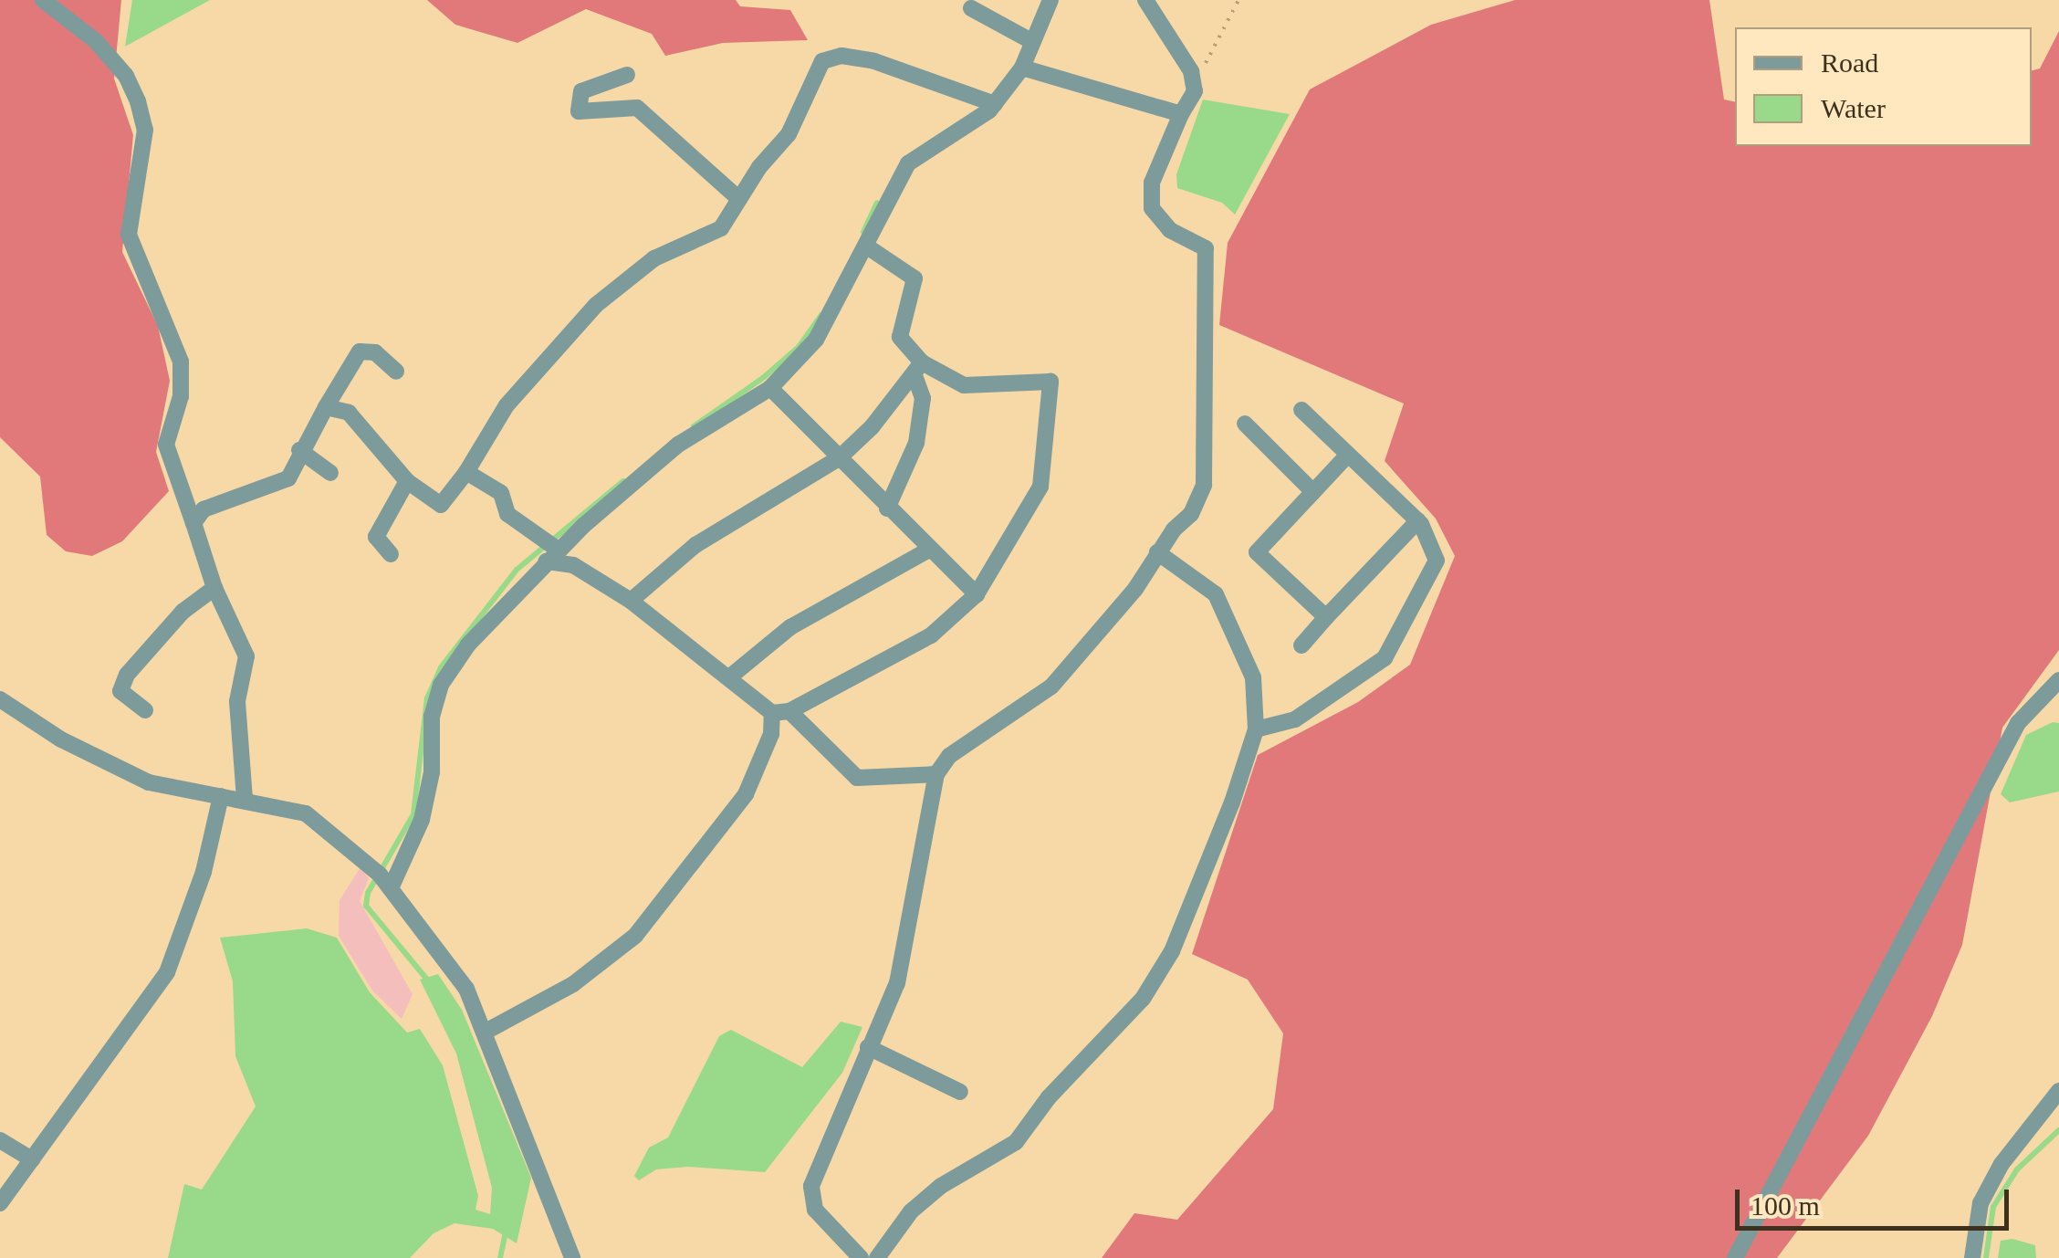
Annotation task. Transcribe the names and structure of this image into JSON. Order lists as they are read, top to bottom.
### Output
{
  "legend": ["Road", "Water"],
  "scale_bar": "100 m"
}
